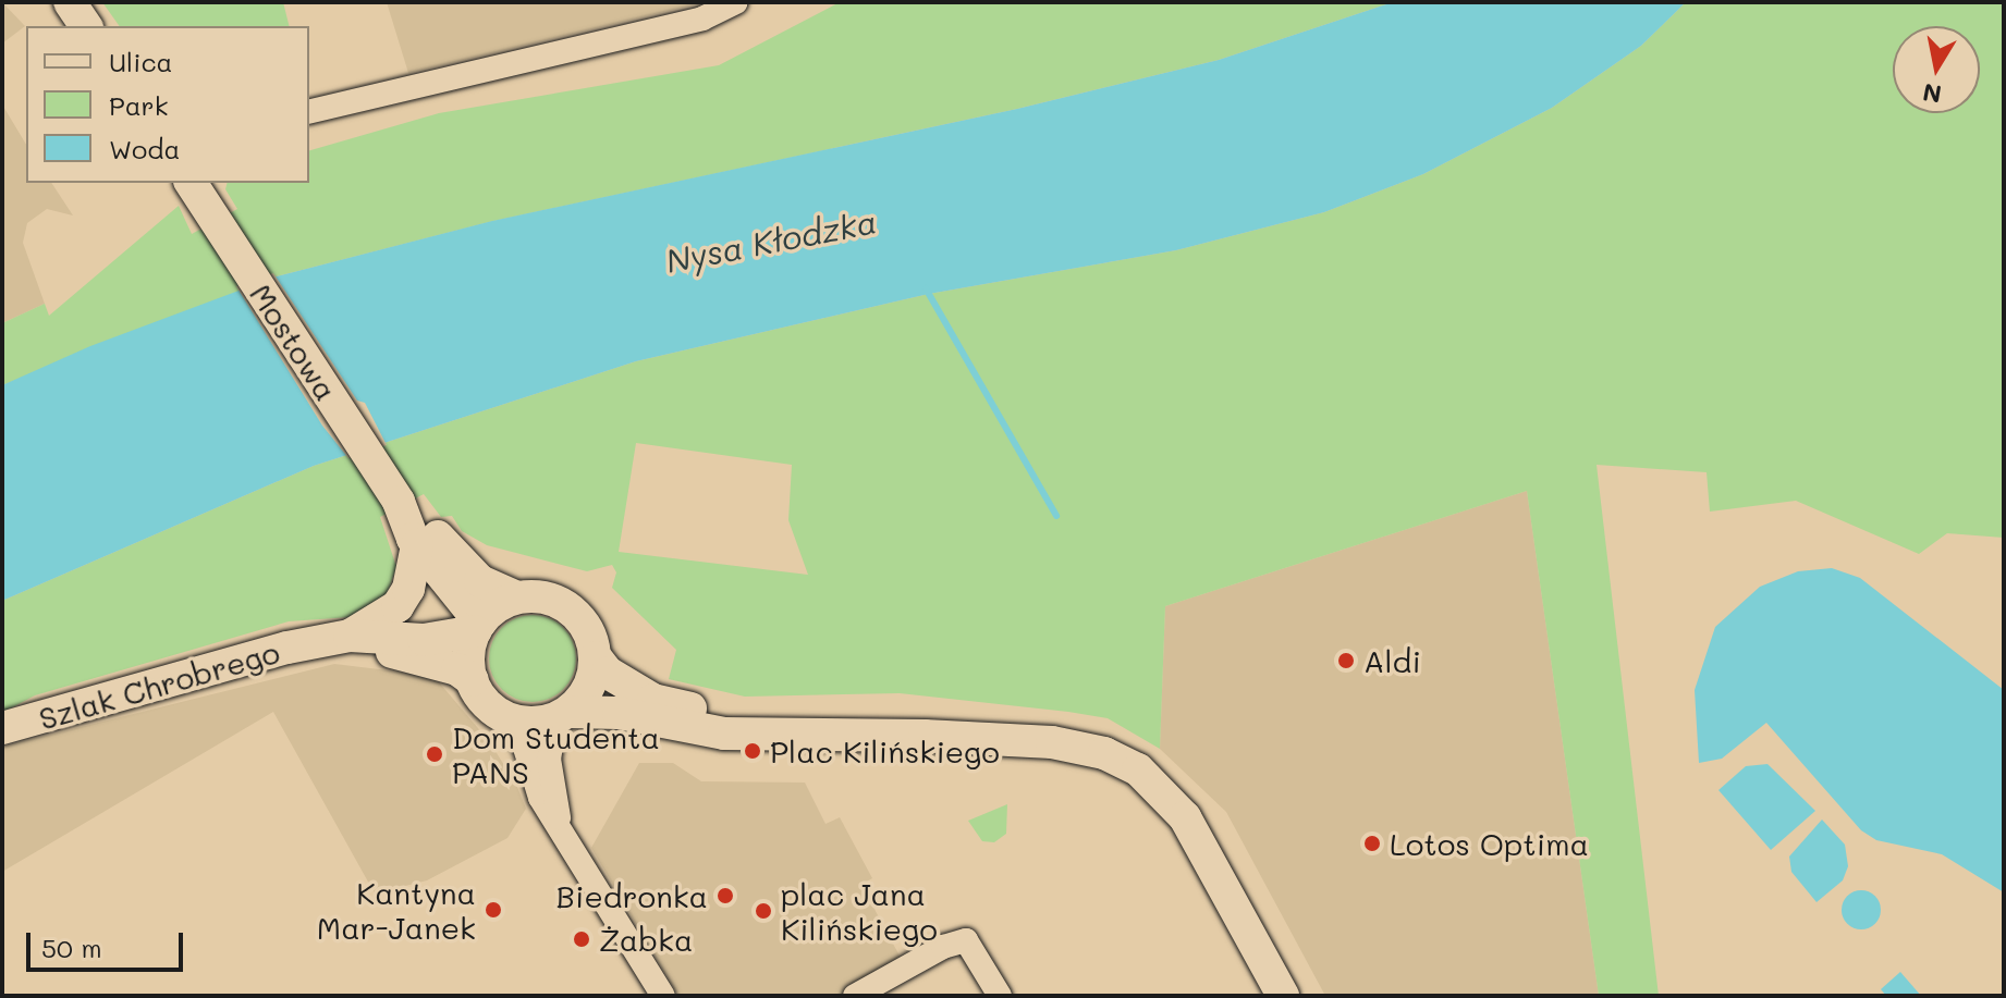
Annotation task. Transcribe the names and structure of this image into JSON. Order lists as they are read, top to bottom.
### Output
{
  "streets": {
    "main road": ["Mostowa", "Szlak Chrobrego"]
  },
  "crossings": [
    ["Mostowa", "Szlak Chrobrego"]
  ],
  "water": ["Nysa Kłodzka"],
  "places": [
    "Aldi",
    "Plac Kilińskiego",
    "Dom Studenta PANS",
    "Lotos Optima",
    "Biedronka",
    "Kantyna Mar-Janek",
    "plac Jana Kilińskiego",
    "Żabka"
  ],
  "legend": ["Ulica", "Park", "Woda"],
  "scale_bar": "50 m",
  "north": "bottom"
}
